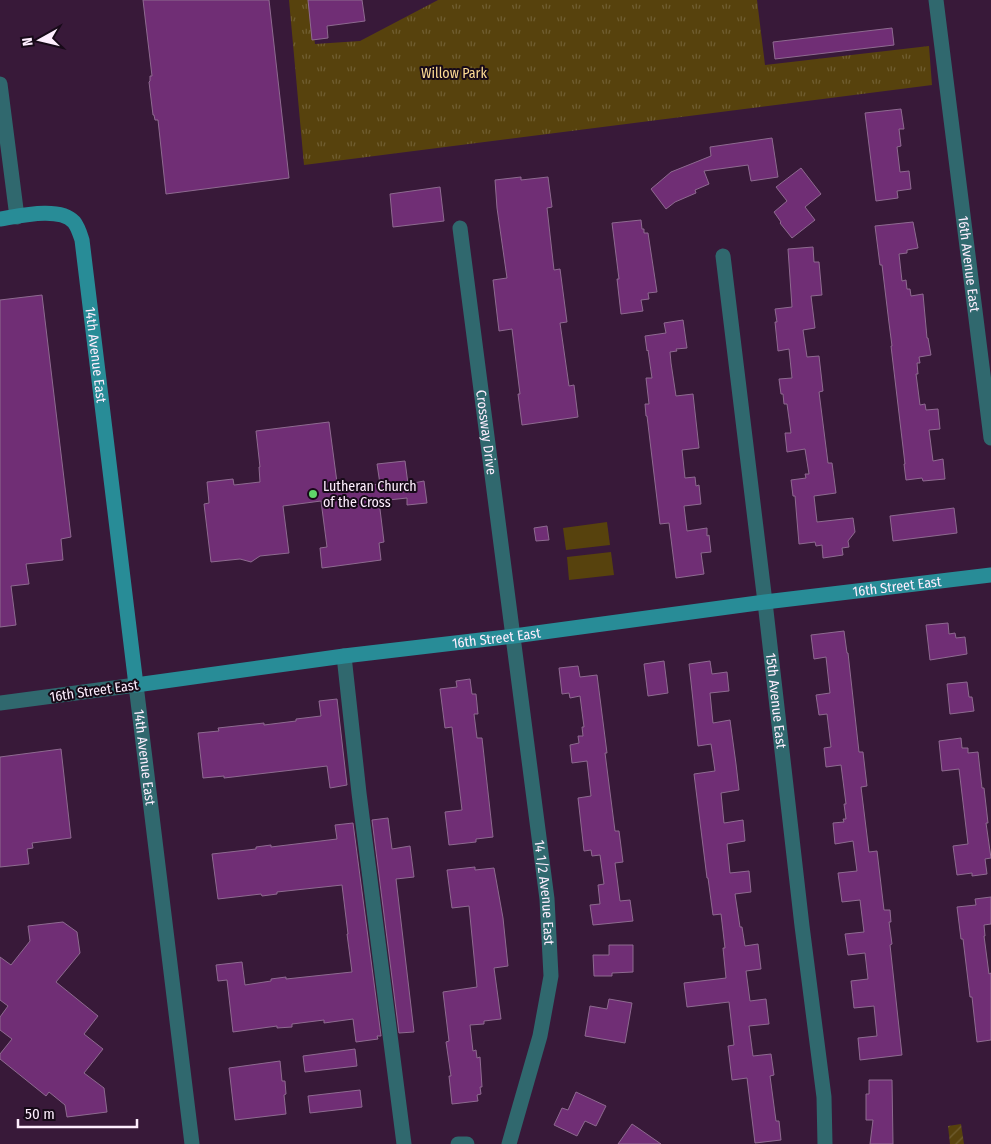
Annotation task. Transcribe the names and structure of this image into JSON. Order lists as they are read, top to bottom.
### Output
{
  "streets": {
    "street": [
      "16th Avenue East",
      "14th Avenue East",
      "Crossway Drive",
      "16th Street East",
      "15th Avenue East",
      "14 1/2 Avenue East"
    ]
  },
  "crossings": [
    ["14th Avenue East", "16th Street East"],
    ["Crossway Drive", "16th Street East"],
    ["Crossway Drive", "14 1/2 Avenue East"],
    ["16th Street East", "15th Avenue East"],
    ["16th Street East", "14 1/2 Avenue East"]
  ],
  "parks": ["Willow Park"],
  "places": ["Lutheran Church of the Cross"],
  "scale_bar": "50 m",
  "north": "left"
}
